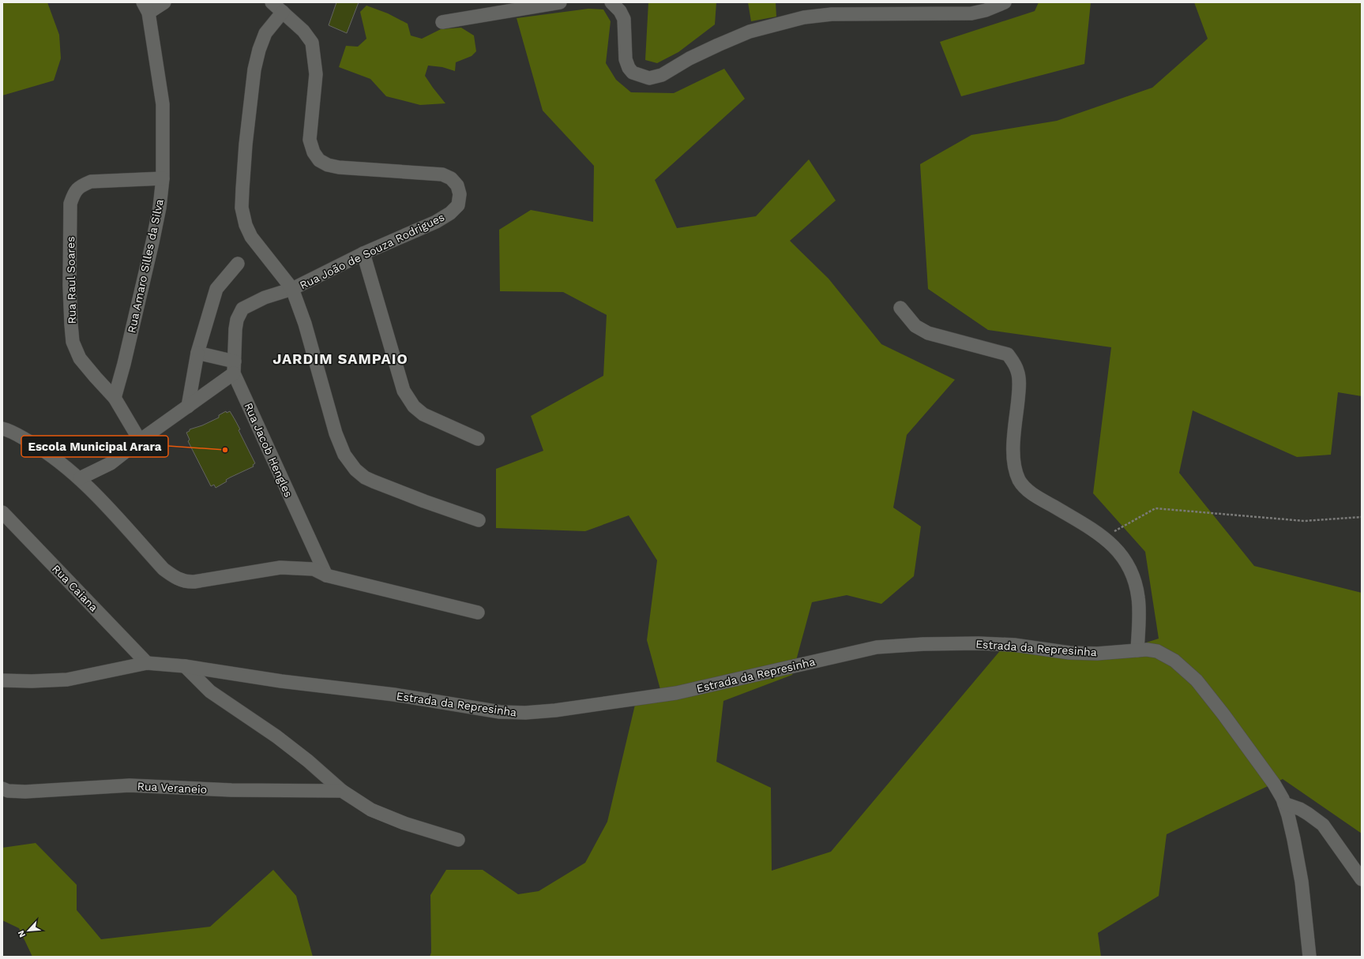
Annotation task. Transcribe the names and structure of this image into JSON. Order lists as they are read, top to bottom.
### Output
{
  "streets": {
    "street": [
      "Rua João de Souza Rodrigues",
      "Rua Amaro Silles da Silva",
      "Rua Raul Soares",
      "Rua Jacob Hengles",
      "Rua Caiana",
      "Estrada da Represinha",
      "Rua Veraneio"
    ]
  },
  "crossings": [
    ["Rua João de Souza Rodrigues", "Rua Jacob Hengles"],
    ["Rua Amaro Silles da Silva", "Rua Raul Soares"],
    ["Rua Caiana", "Estrada da Represinha"]
  ],
  "districts": ["JARDIM SAMPAIO"],
  "places": ["Escola Municipal Arara"],
  "north": "bottom left"
}
